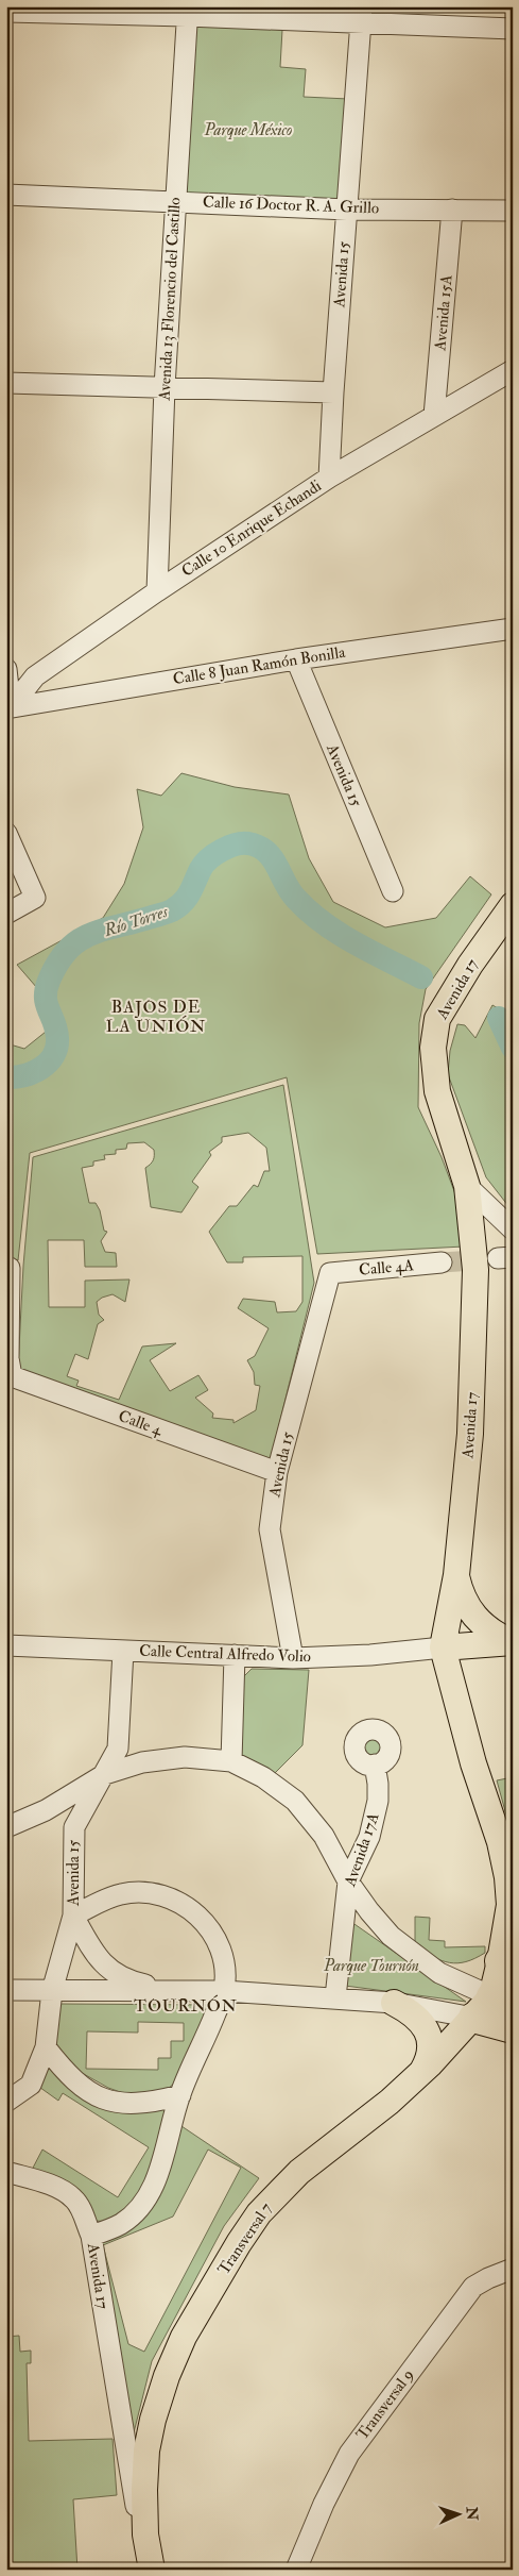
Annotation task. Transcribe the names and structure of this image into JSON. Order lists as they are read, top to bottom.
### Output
{
  "streets": {
    "main road": ["Avenida 17", "Transversal 7"],
    "street": [
      "Calle 16 Doctor R. A. Grillo",
      "Avenida 15",
      "Avenida 13 Florencio del Castillo",
      "Avenida 15A",
      "Calle 10 Enrique Echandi",
      "Calle 8 Juan Ramón Bonilla",
      "Calle 4A",
      "Calle 4",
      "Calle Central Alfredo Volio",
      "Avenida 17A",
      "Transversal 9"
    ]
  },
  "crossings": [
    ["Calle 16 Doctor R. A. Grillo", "Avenida 15"],
    ["Calle 16 Doctor R. A. Grillo", "Avenida 13 Florencio del Castillo"],
    ["Calle 16 Doctor R. A. Grillo", "Avenida 15A"],
    ["Avenida 15", "Calle 10 Enrique Echandi"],
    ["Avenida 15", "Calle 8 Juan Ramón Bonilla"],
    ["Avenida 15", "Avenida 17"],
    ["Avenida 15", "Calle 4A"],
    ["Avenida 15", "Calle 4"],
    ["Avenida 15", "Calle Central Alfredo Volio"],
    ["Avenida 13 Florencio del Castillo", "Calle 10 Enrique Echandi"],
    ["Avenida 15A", "Calle 10 Enrique Echandi"],
    ["Calle 10 Enrique Echandi", "Calle 8 Juan Ramón Bonilla"],
    ["Avenida 17", "Calle Central Alfredo Volio"],
    ["Avenida 17", "Transversal 7"]
  ],
  "districts": ["BAJOS DE LA UNIÓN", "TOURNÓN"],
  "water": ["Río Torres"],
  "parks": ["Parque México", "Parque Tournón"],
  "north": "right"
}
